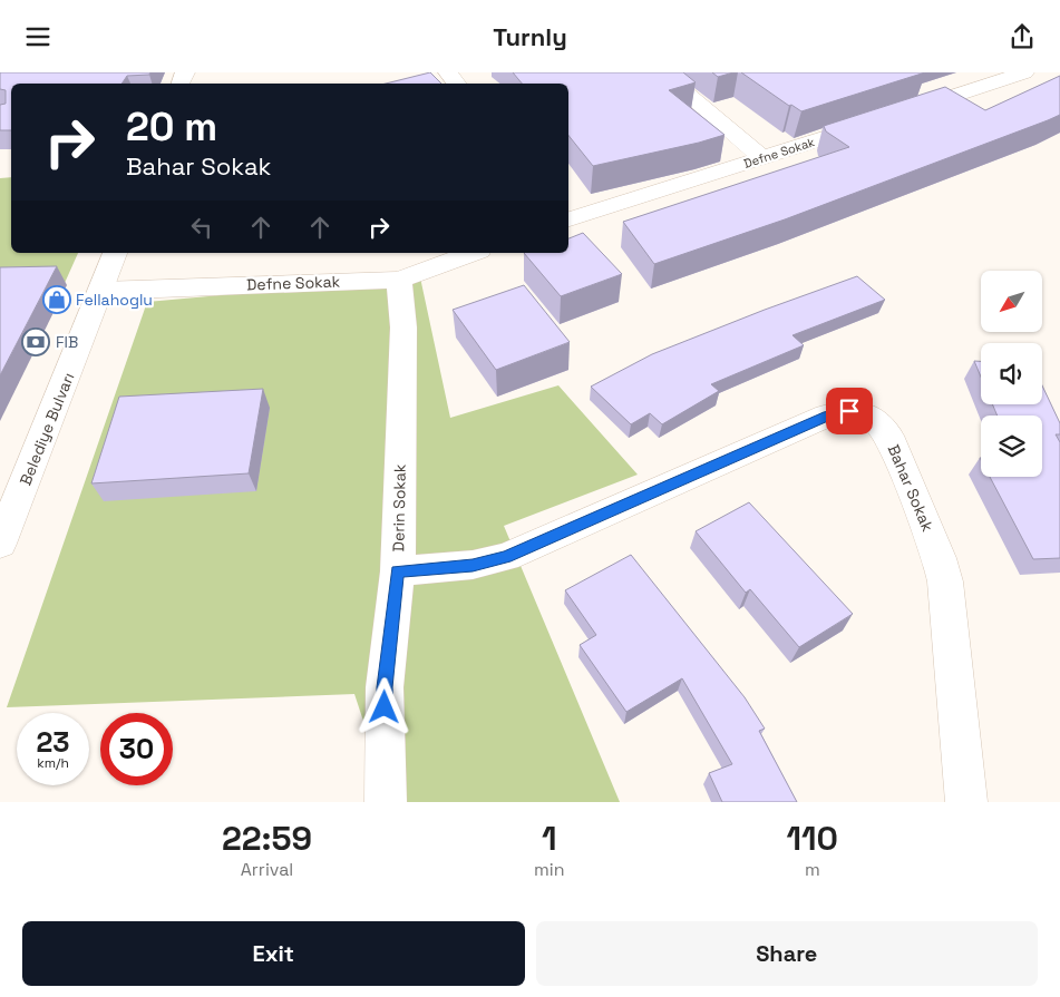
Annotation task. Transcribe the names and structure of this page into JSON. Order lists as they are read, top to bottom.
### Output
{
  "streets": {
    "street": [
      "Defne Sokak",
      "Belediye Bulvarı",
      "Bahar Sokak",
      "Derin Sokak"
    ]
  },
  "crossings": [
    ["Defne Sokak", "Belediye Bulvarı"],
    ["Defne Sokak", "Derin Sokak"],
    ["Bahar Sokak", "Derin Sokak"]
  ],
  "places": {
    "shop": ["Fellahoglu"],
    "bank": ["FIB"]
  },
  "north": "bottom left",
  "page": {
    "header": "Turnly",
    "turn": ["20 m", "Bahar Sokak"],
    "speed": "23 km/h",
    "limit": "30",
    "eta": [
      "22:59",
      "Arrival",
      "1",
      "min",
      "110",
      "m"
    ],
    "buttons": ["Exit", "Share"]
  }
}
